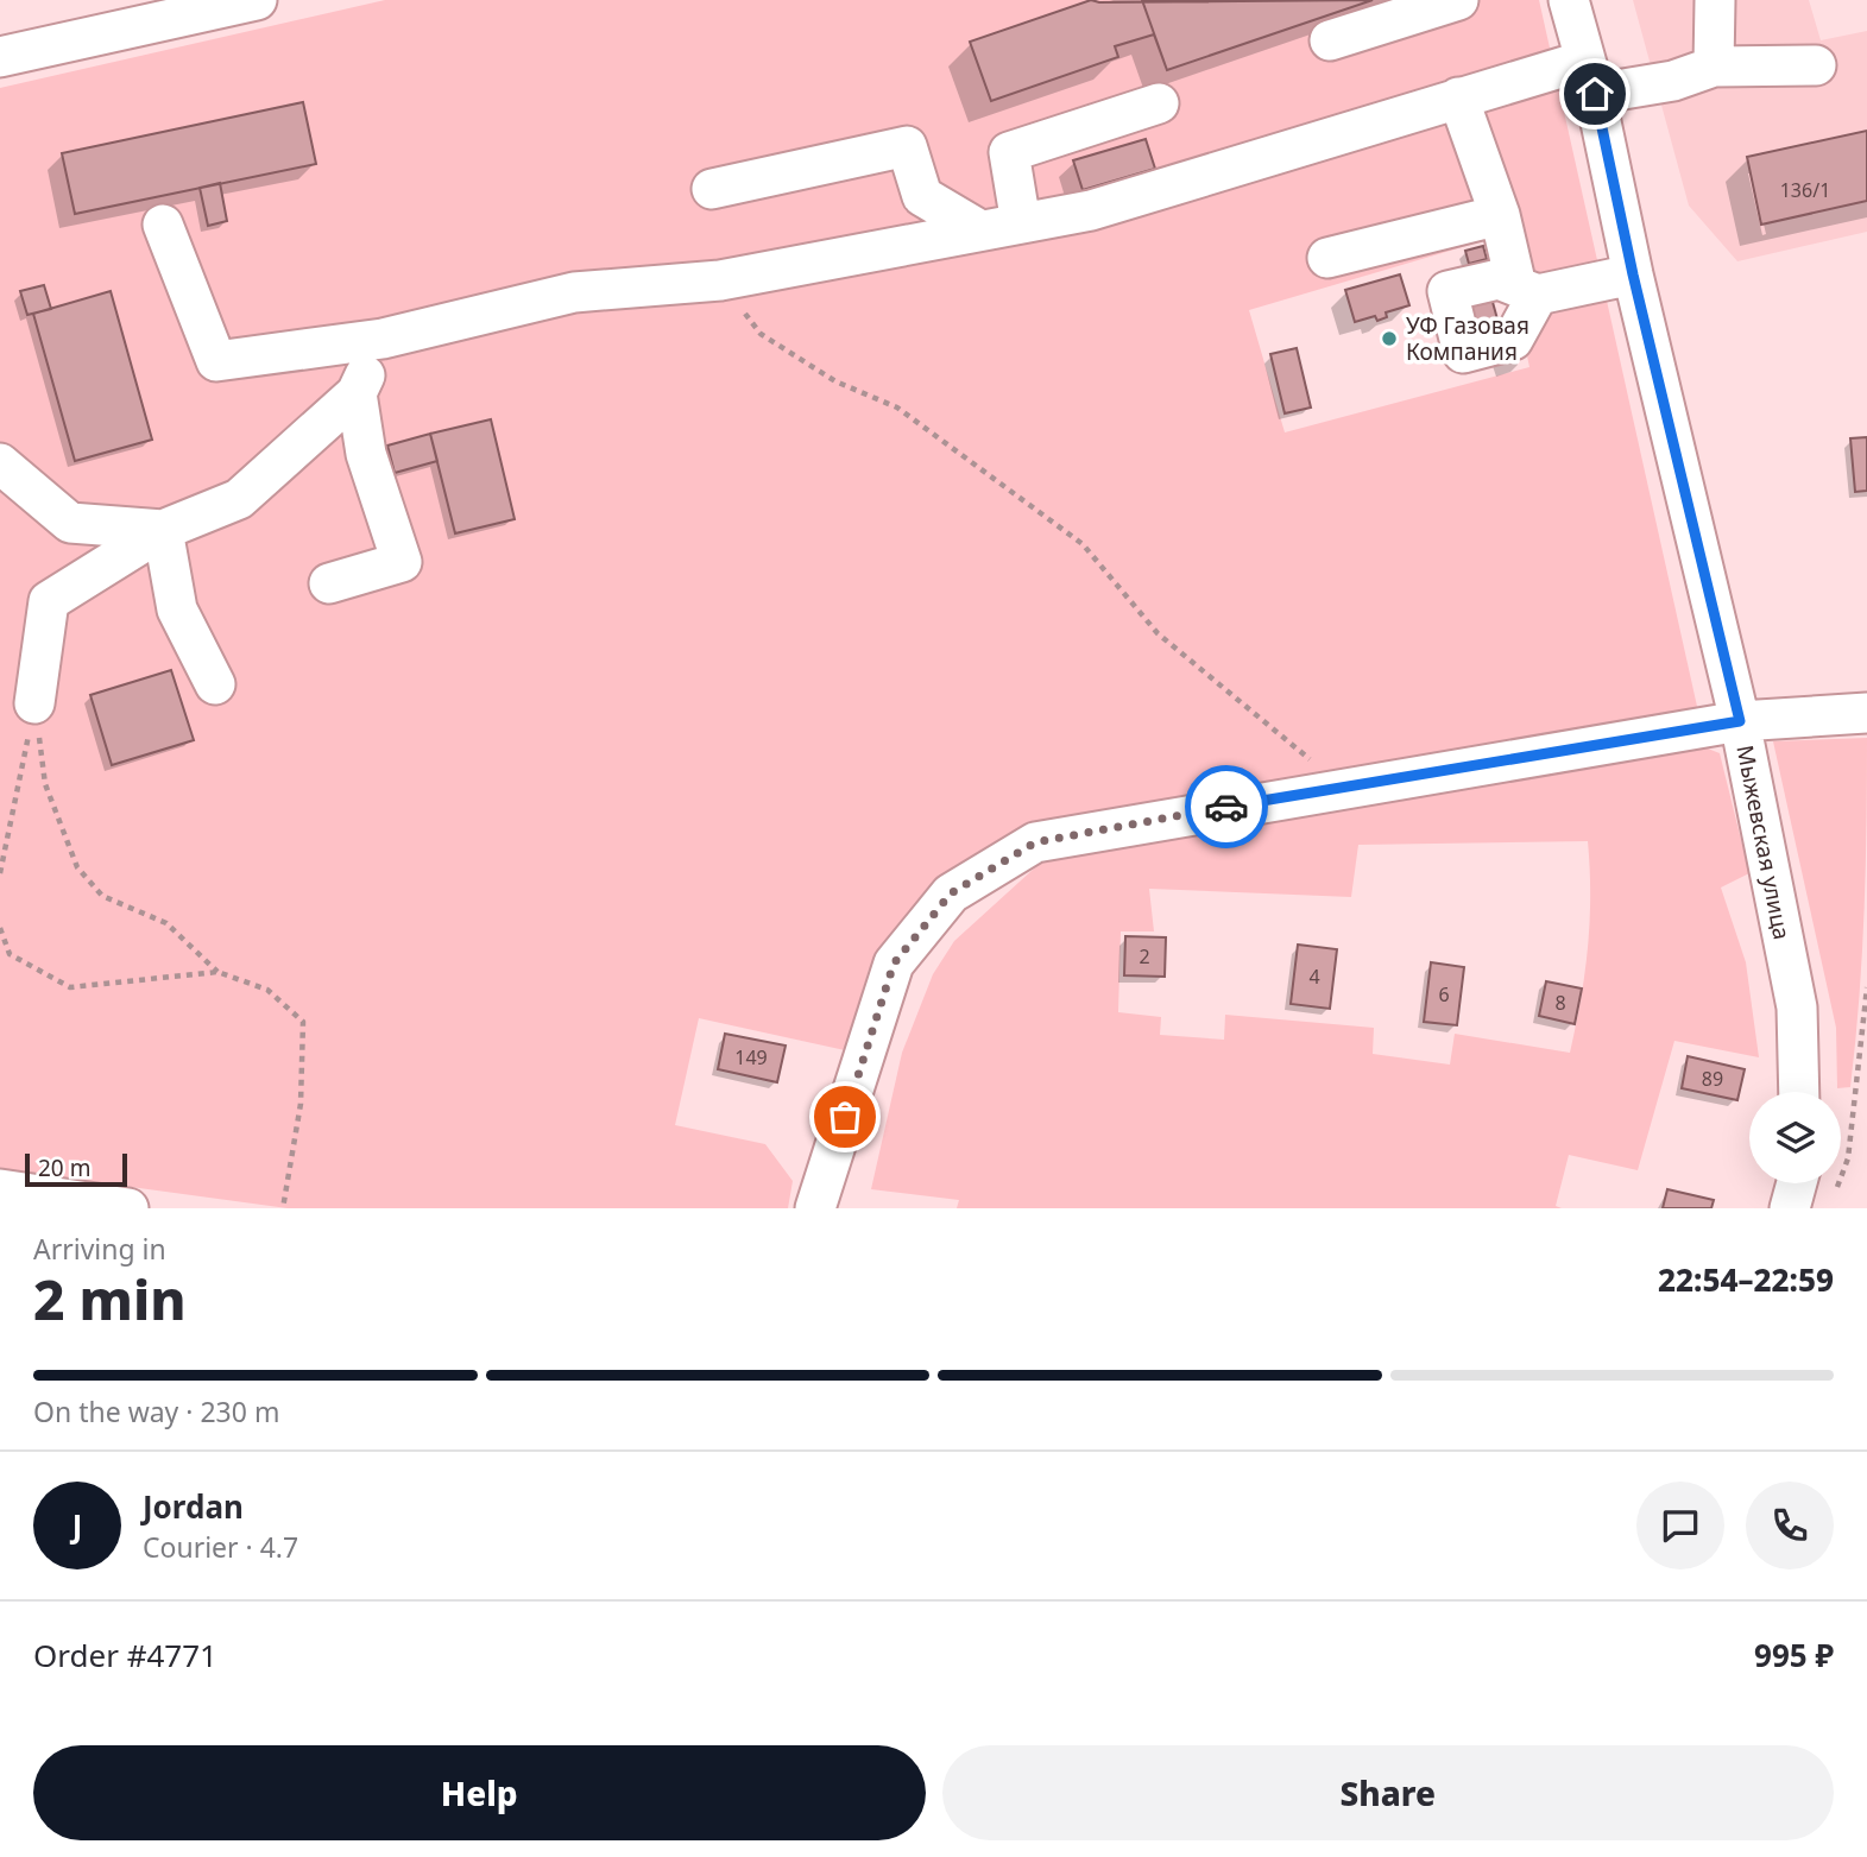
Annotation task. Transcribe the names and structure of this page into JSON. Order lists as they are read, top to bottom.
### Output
{
  "streets": {
    "street": ["Мыжевская улица"]
  },
  "places": ["УФ Газовая Компания"],
  "house_numbers": [
    "136/1",
    "2",
    "4",
    "6",
    "8",
    "149",
    "89"
  ],
  "scale_bar": "20 m",
  "page": {
    "scale": "20 m",
    "heading": ["2 min", "Arriving in", "22:54–22:59"],
    "panel": [
      "Jordan",
      "Courier · 4.7",
      "Order #4771",
      "995 ₽"
    ],
    "bar": "On the way · 230 m",
    "round": "J",
    "buttons": ["Help", "Share"]
  }
}
